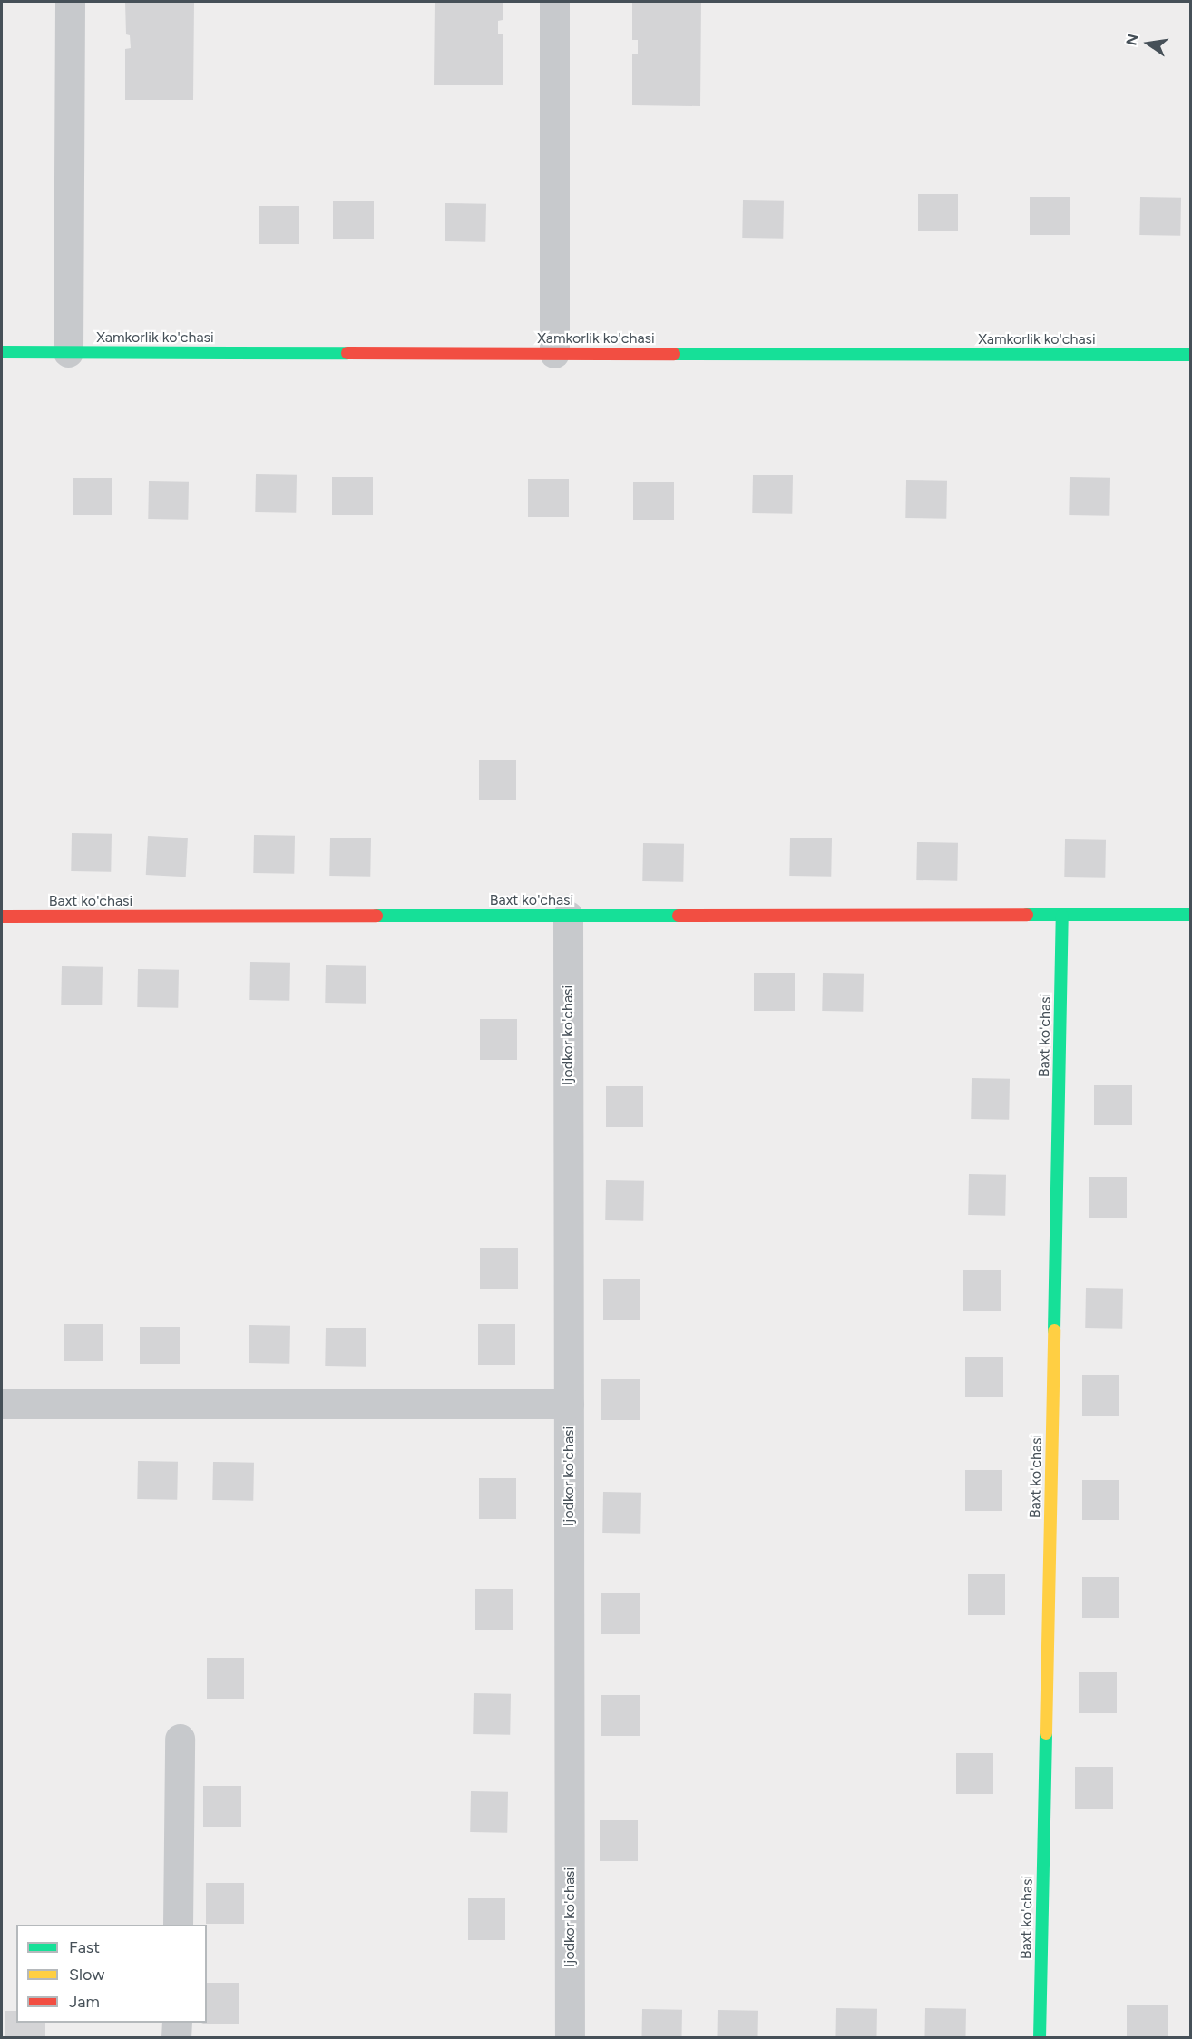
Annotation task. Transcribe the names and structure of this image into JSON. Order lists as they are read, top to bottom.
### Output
{
  "streets": {
    "street": ["Xamkorlik ko'chasi", "Baxt ko'chasi", "Ijodkor ko'chasi"]
  },
  "crossings": [
    ["Baxt ko'chasi", "Ijodkor ko'chasi"]
  ],
  "legend": ["Fast", "Slow", "Jam"],
  "north": "left"
}
